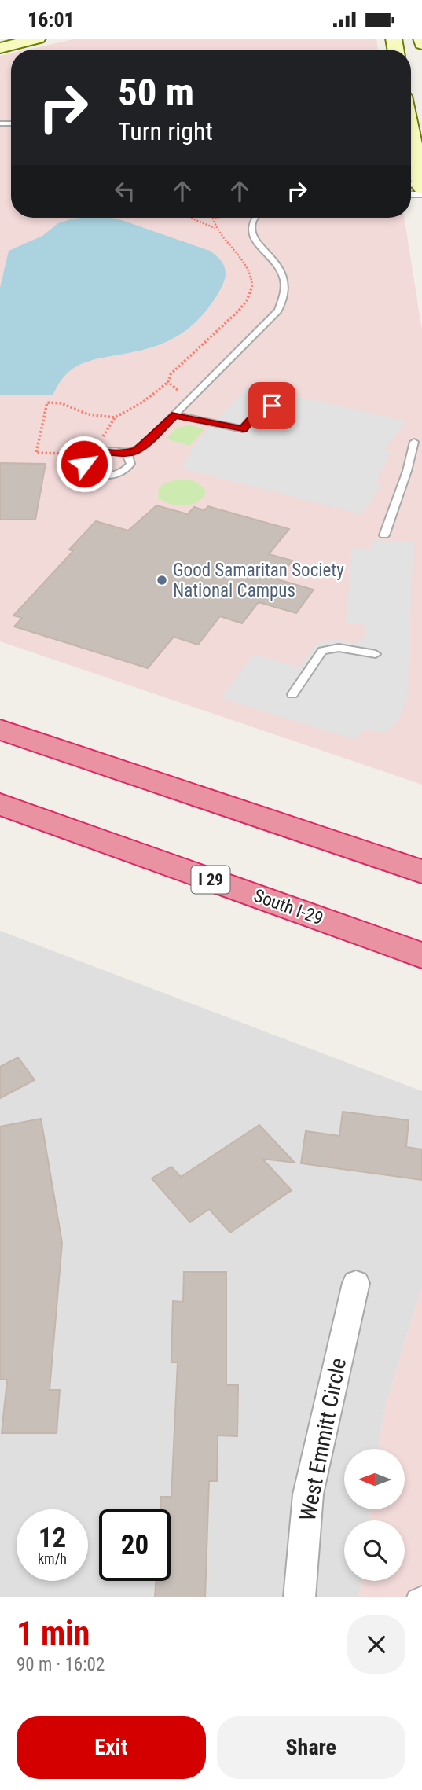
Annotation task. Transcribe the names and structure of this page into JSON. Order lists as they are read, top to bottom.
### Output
{
  "streets": {
    "highway": ["I 29", "South I-29"],
    "street": ["West Emmitt Circle"]
  },
  "places": ["Good Samaritan Society National Campus"],
  "north": "left",
  "page": {
    "status": "16:01",
    "turn": ["50 m", "Turn right"],
    "speed": "12 km/h",
    "limit": "20",
    "heading": ["1 min", "90 m · 16:02"],
    "buttons": ["Exit", "Share"]
  }
}
